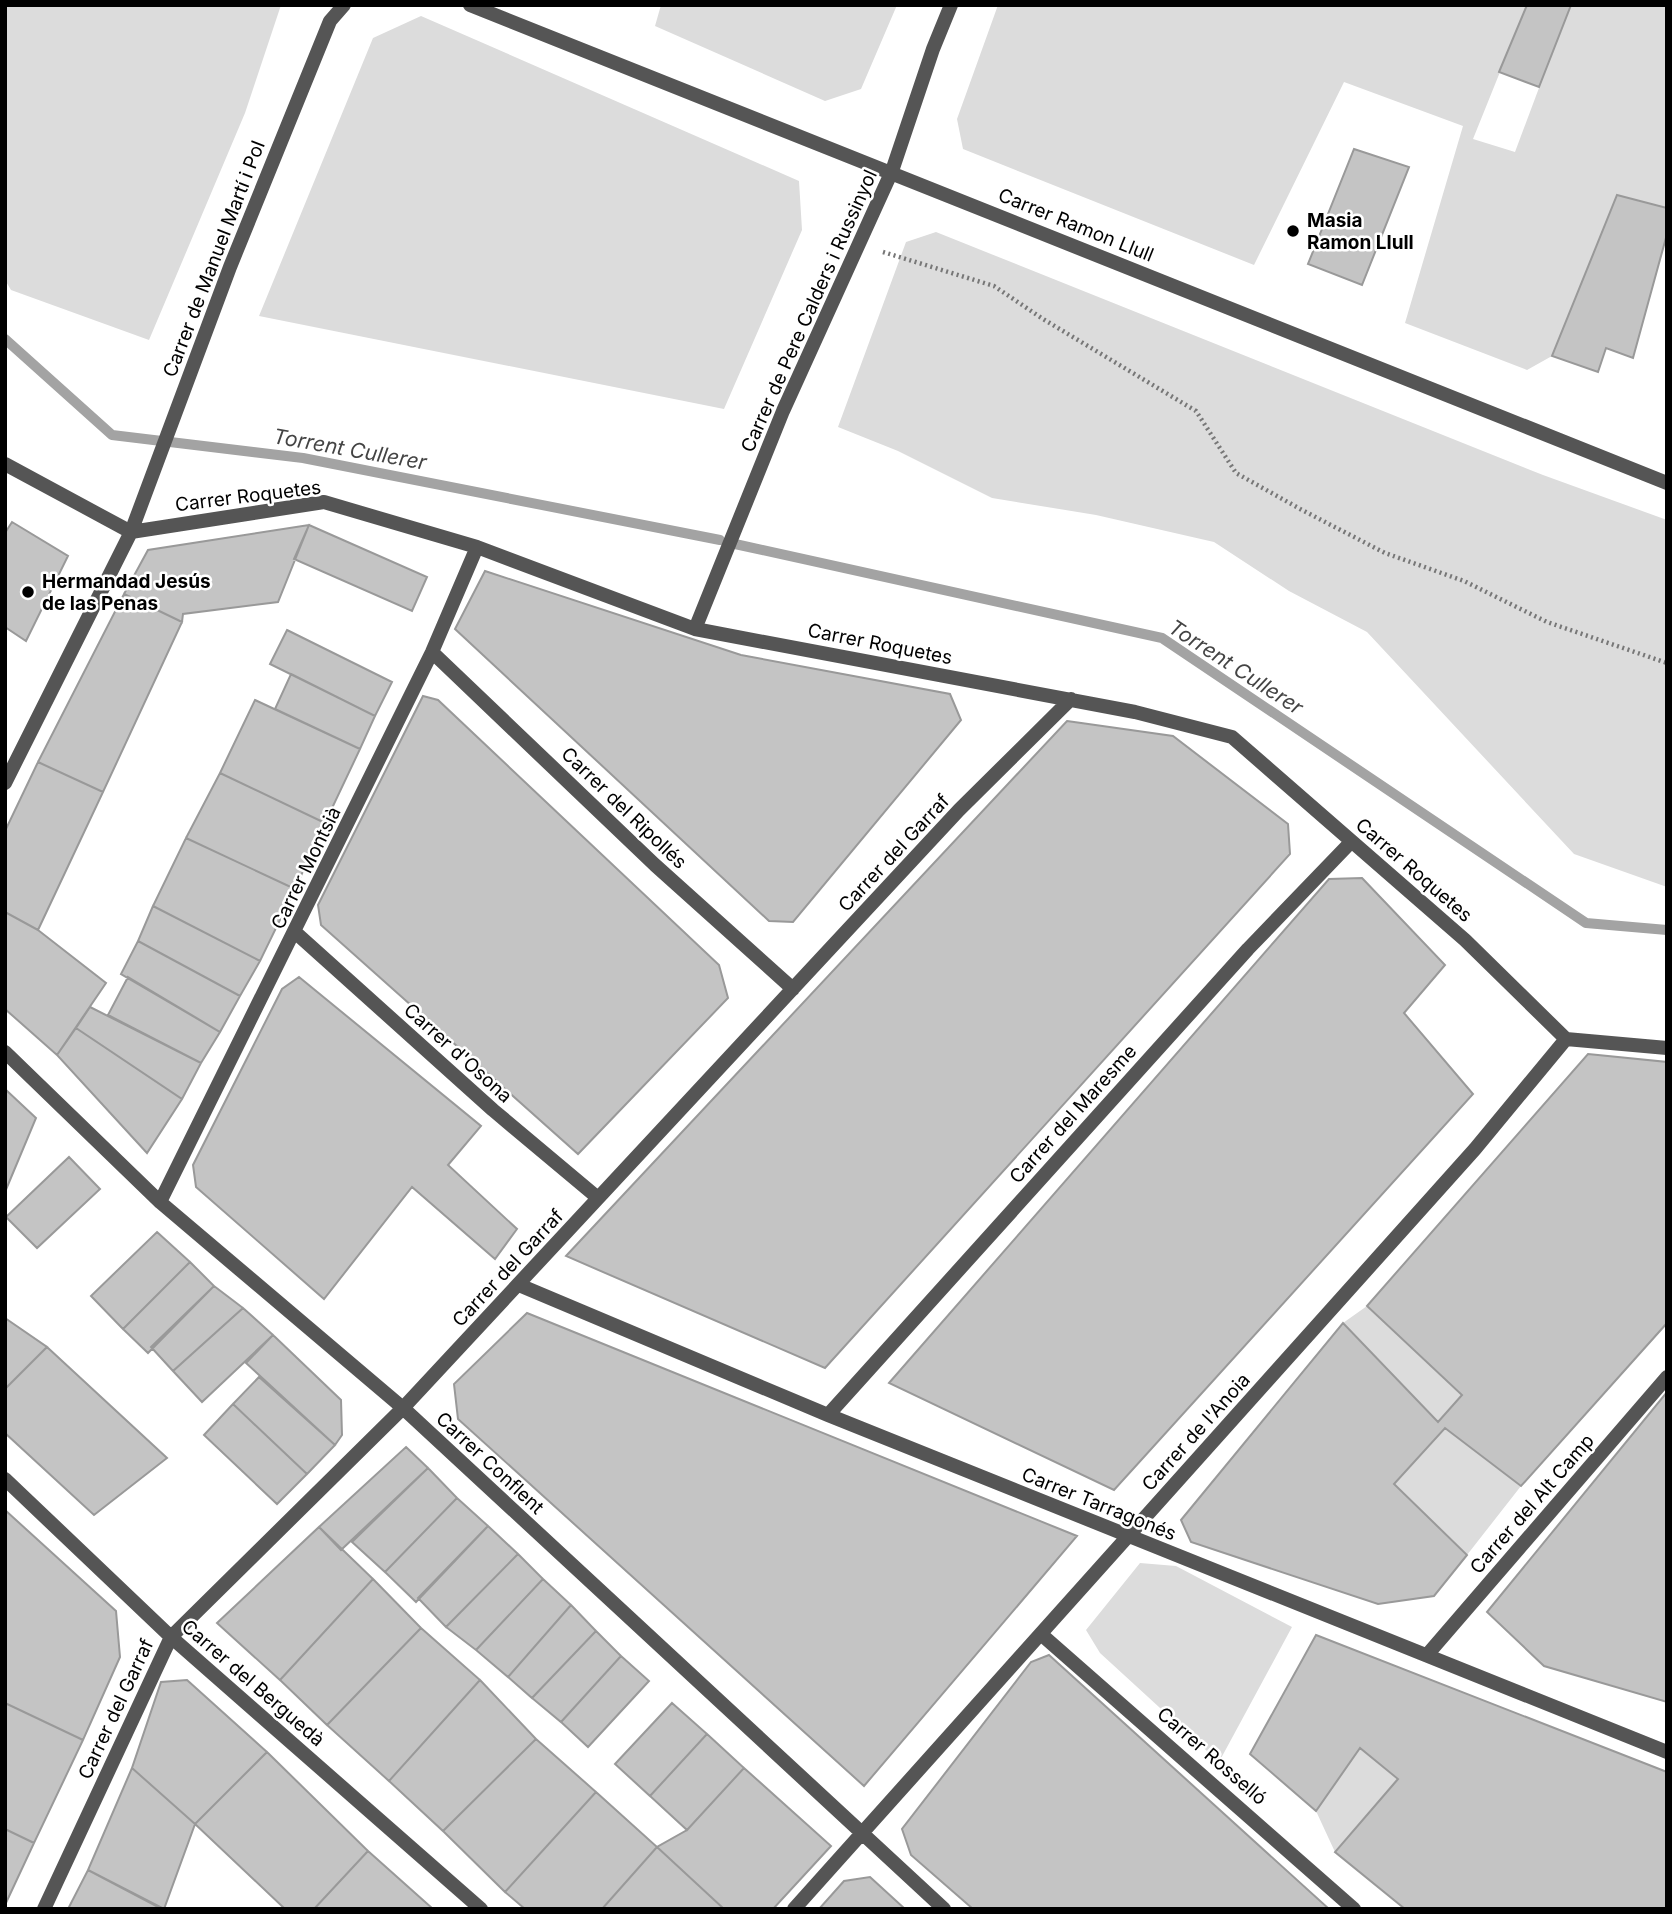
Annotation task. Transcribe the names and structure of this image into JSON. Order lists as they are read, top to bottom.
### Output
{
  "streets": {
    "street": [
      "Carrer Ramon Llull",
      "Carrer de Manuel Martí i Pol",
      "Carrer de Pere Calders i Russinyol",
      "Carrer Roquetes",
      "Carrer del Ripollés",
      "Carrer del Garraf",
      "Carrer Montsià",
      "Carrer d'Osona",
      "Carrer del Maresme",
      "Carrer de l'Anoia",
      "Carrer Conflent",
      "Carrer Tarragonés",
      "Carrer del Alt Camp",
      "Carrer del Berguedà",
      "Carrer Rosselló"
    ]
  },
  "crossings": [
    ["Carrer Ramon Llull", "Carrer de Pere Calders i Russinyol"],
    ["Carrer de Manuel Martí i Pol", "Carrer Roquetes"],
    ["Carrer de Pere Calders i Russinyol", "Carrer Roquetes"],
    ["Carrer Roquetes", "Carrer del Garraf"],
    ["Carrer Roquetes", "Carrer Montsià"],
    ["Carrer Roquetes", "Carrer del Maresme"],
    ["Carrer Roquetes", "Carrer de l'Anoia"],
    ["Carrer del Ripollés", "Carrer del Garraf"],
    ["Carrer del Ripollés", "Carrer Montsià"],
    ["Carrer del Garraf", "Carrer d'Osona"],
    ["Carrer del Garraf", "Carrer Conflent"],
    ["Carrer del Garraf", "Carrer Tarragonés"],
    ["Carrer del Garraf", "Carrer del Berguedà"],
    ["Carrer Montsià", "Carrer d'Osona"],
    ["Carrer Montsià", "Carrer Conflent"],
    ["Carrer del Maresme", "Carrer Tarragonés"],
    ["Carrer de l'Anoia", "Carrer Conflent"],
    ["Carrer de l'Anoia", "Carrer Tarragonés"],
    ["Carrer de l'Anoia", "Carrer Rosselló"],
    ["Carrer Tarragonés", "Carrer del Alt Camp"]
  ],
  "water": ["Torrent Cullerer"],
  "places": ["Masia Ramon Llull", "Hermandad Jesús de las Penas"]
}
